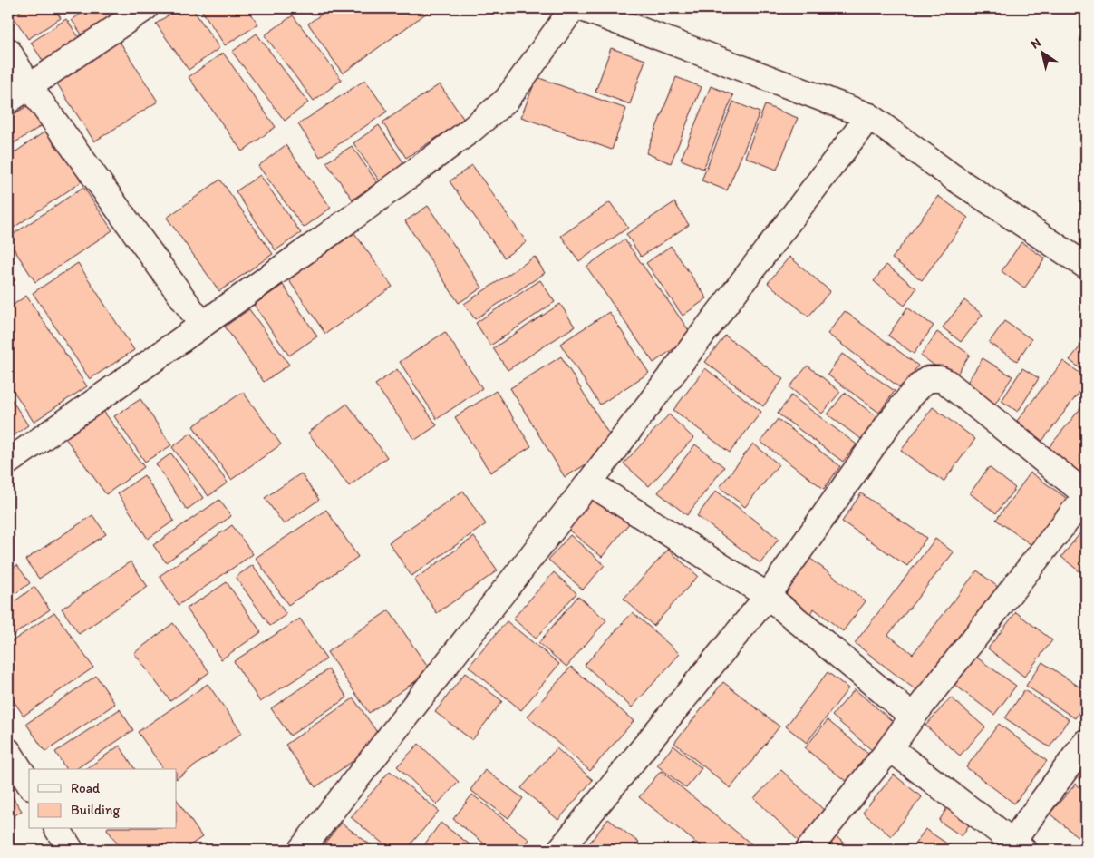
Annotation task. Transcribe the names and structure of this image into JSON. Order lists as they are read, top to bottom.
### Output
{
  "legend": ["Road", "Building"],
  "north": "top left"
}
